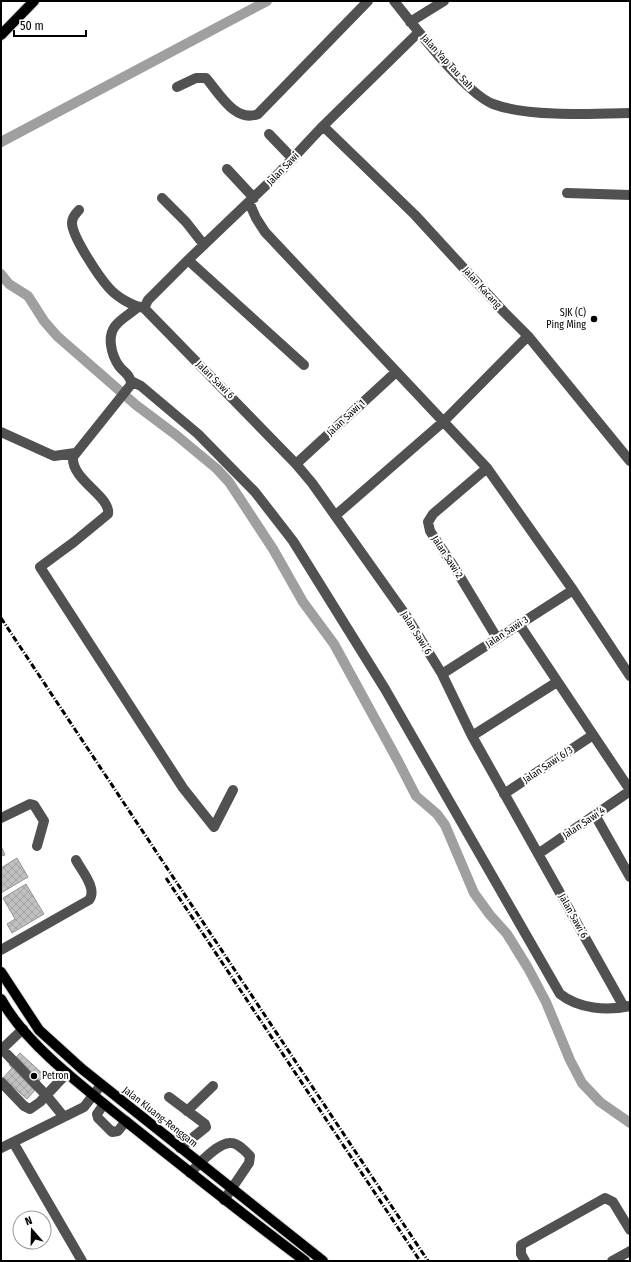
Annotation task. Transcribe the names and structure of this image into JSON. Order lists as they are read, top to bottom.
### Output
{
  "streets": {
    "main road": ["Jalan Kluang-Renggam"],
    "street": [
      "Jalan Yap Tau Sah",
      "Jalan Sawi",
      "Jalan Kacang",
      "Jalan Sawi 6",
      "Jalan Sawi 1",
      "Jalan Sawi 2",
      "Jalan Sawi 3",
      "Jalan Sawi 6/3",
      "Jalan Sawi 4"
    ]
  },
  "crossings": [
    ["Jalan Yap Tau Sah", "Jalan Sawi"],
    ["Jalan Sawi", "Jalan Kacang"],
    ["Jalan Sawi", "Jalan Sawi 6"],
    ["Jalan Sawi 6", "Jalan Sawi 1"],
    ["Jalan Sawi 6", "Jalan Sawi 3"],
    ["Jalan Sawi 6", "Jalan Sawi 6/3"],
    ["Jalan Sawi 6", "Jalan Sawi 4"],
    ["Jalan Sawi 2", "Jalan Sawi 3"]
  ],
  "places": ["SJK (C) Ping Ming", "Petron"],
  "scale_bar": "50 m",
  "north": "top"
}
